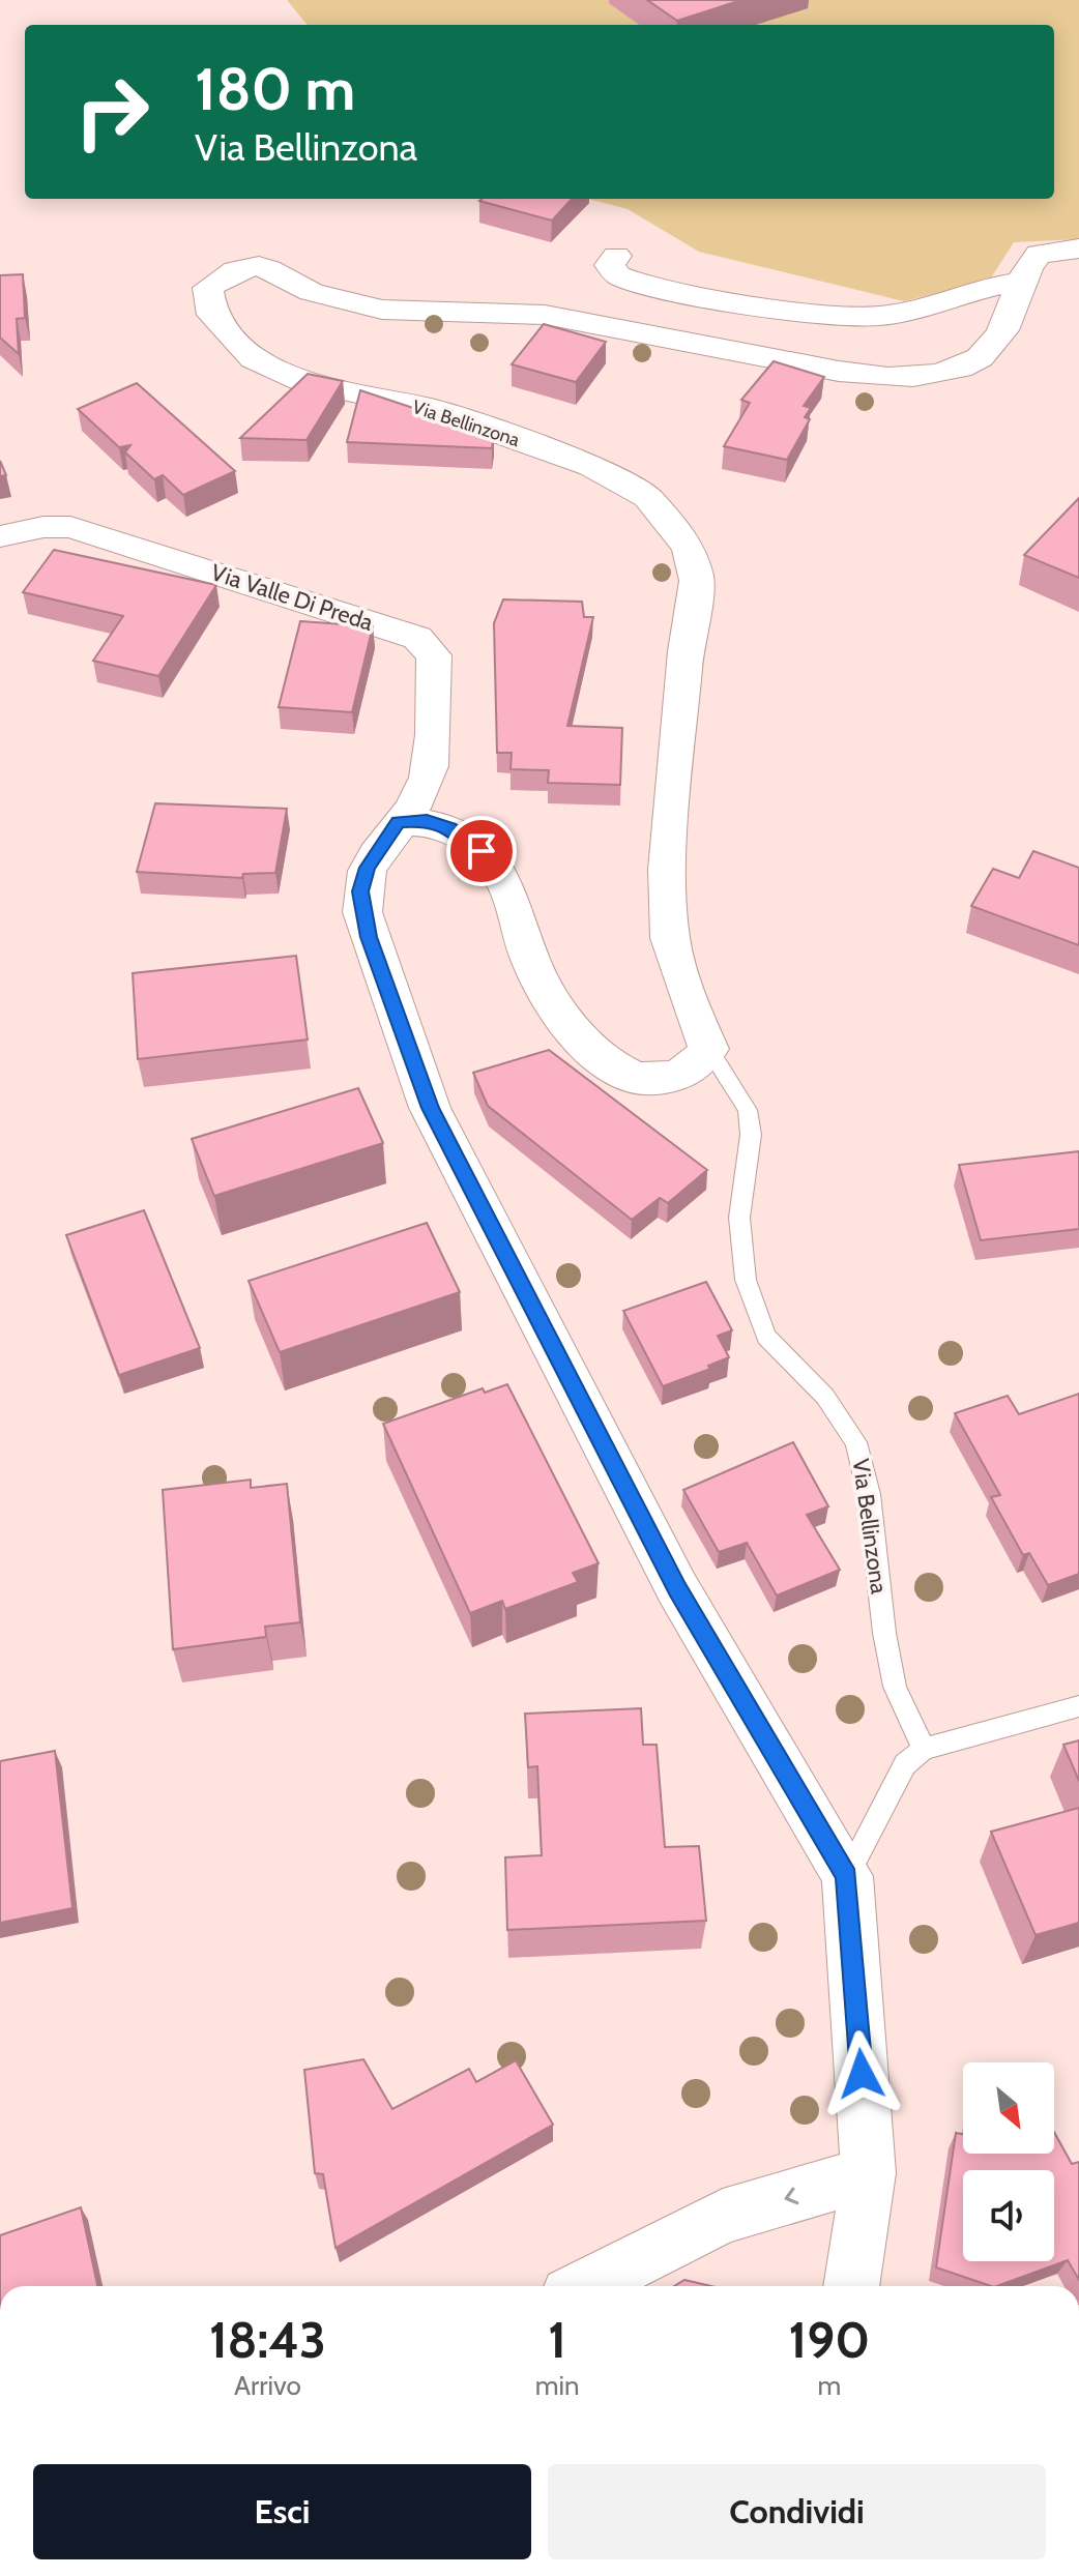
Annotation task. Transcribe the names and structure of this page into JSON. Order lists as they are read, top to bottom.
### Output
{
  "streets": {
    "street": ["Via Bellinzona", "Via Valle Di Preda"]
  },
  "north": "bottom right",
  "page": {
    "turn": ["180 m", "Via Bellinzona"],
    "eta": [
      "18:43",
      "Arrivo",
      "1",
      "min",
      "190",
      "m"
    ],
    "buttons": ["Esci", "Condividi"]
  }
}
